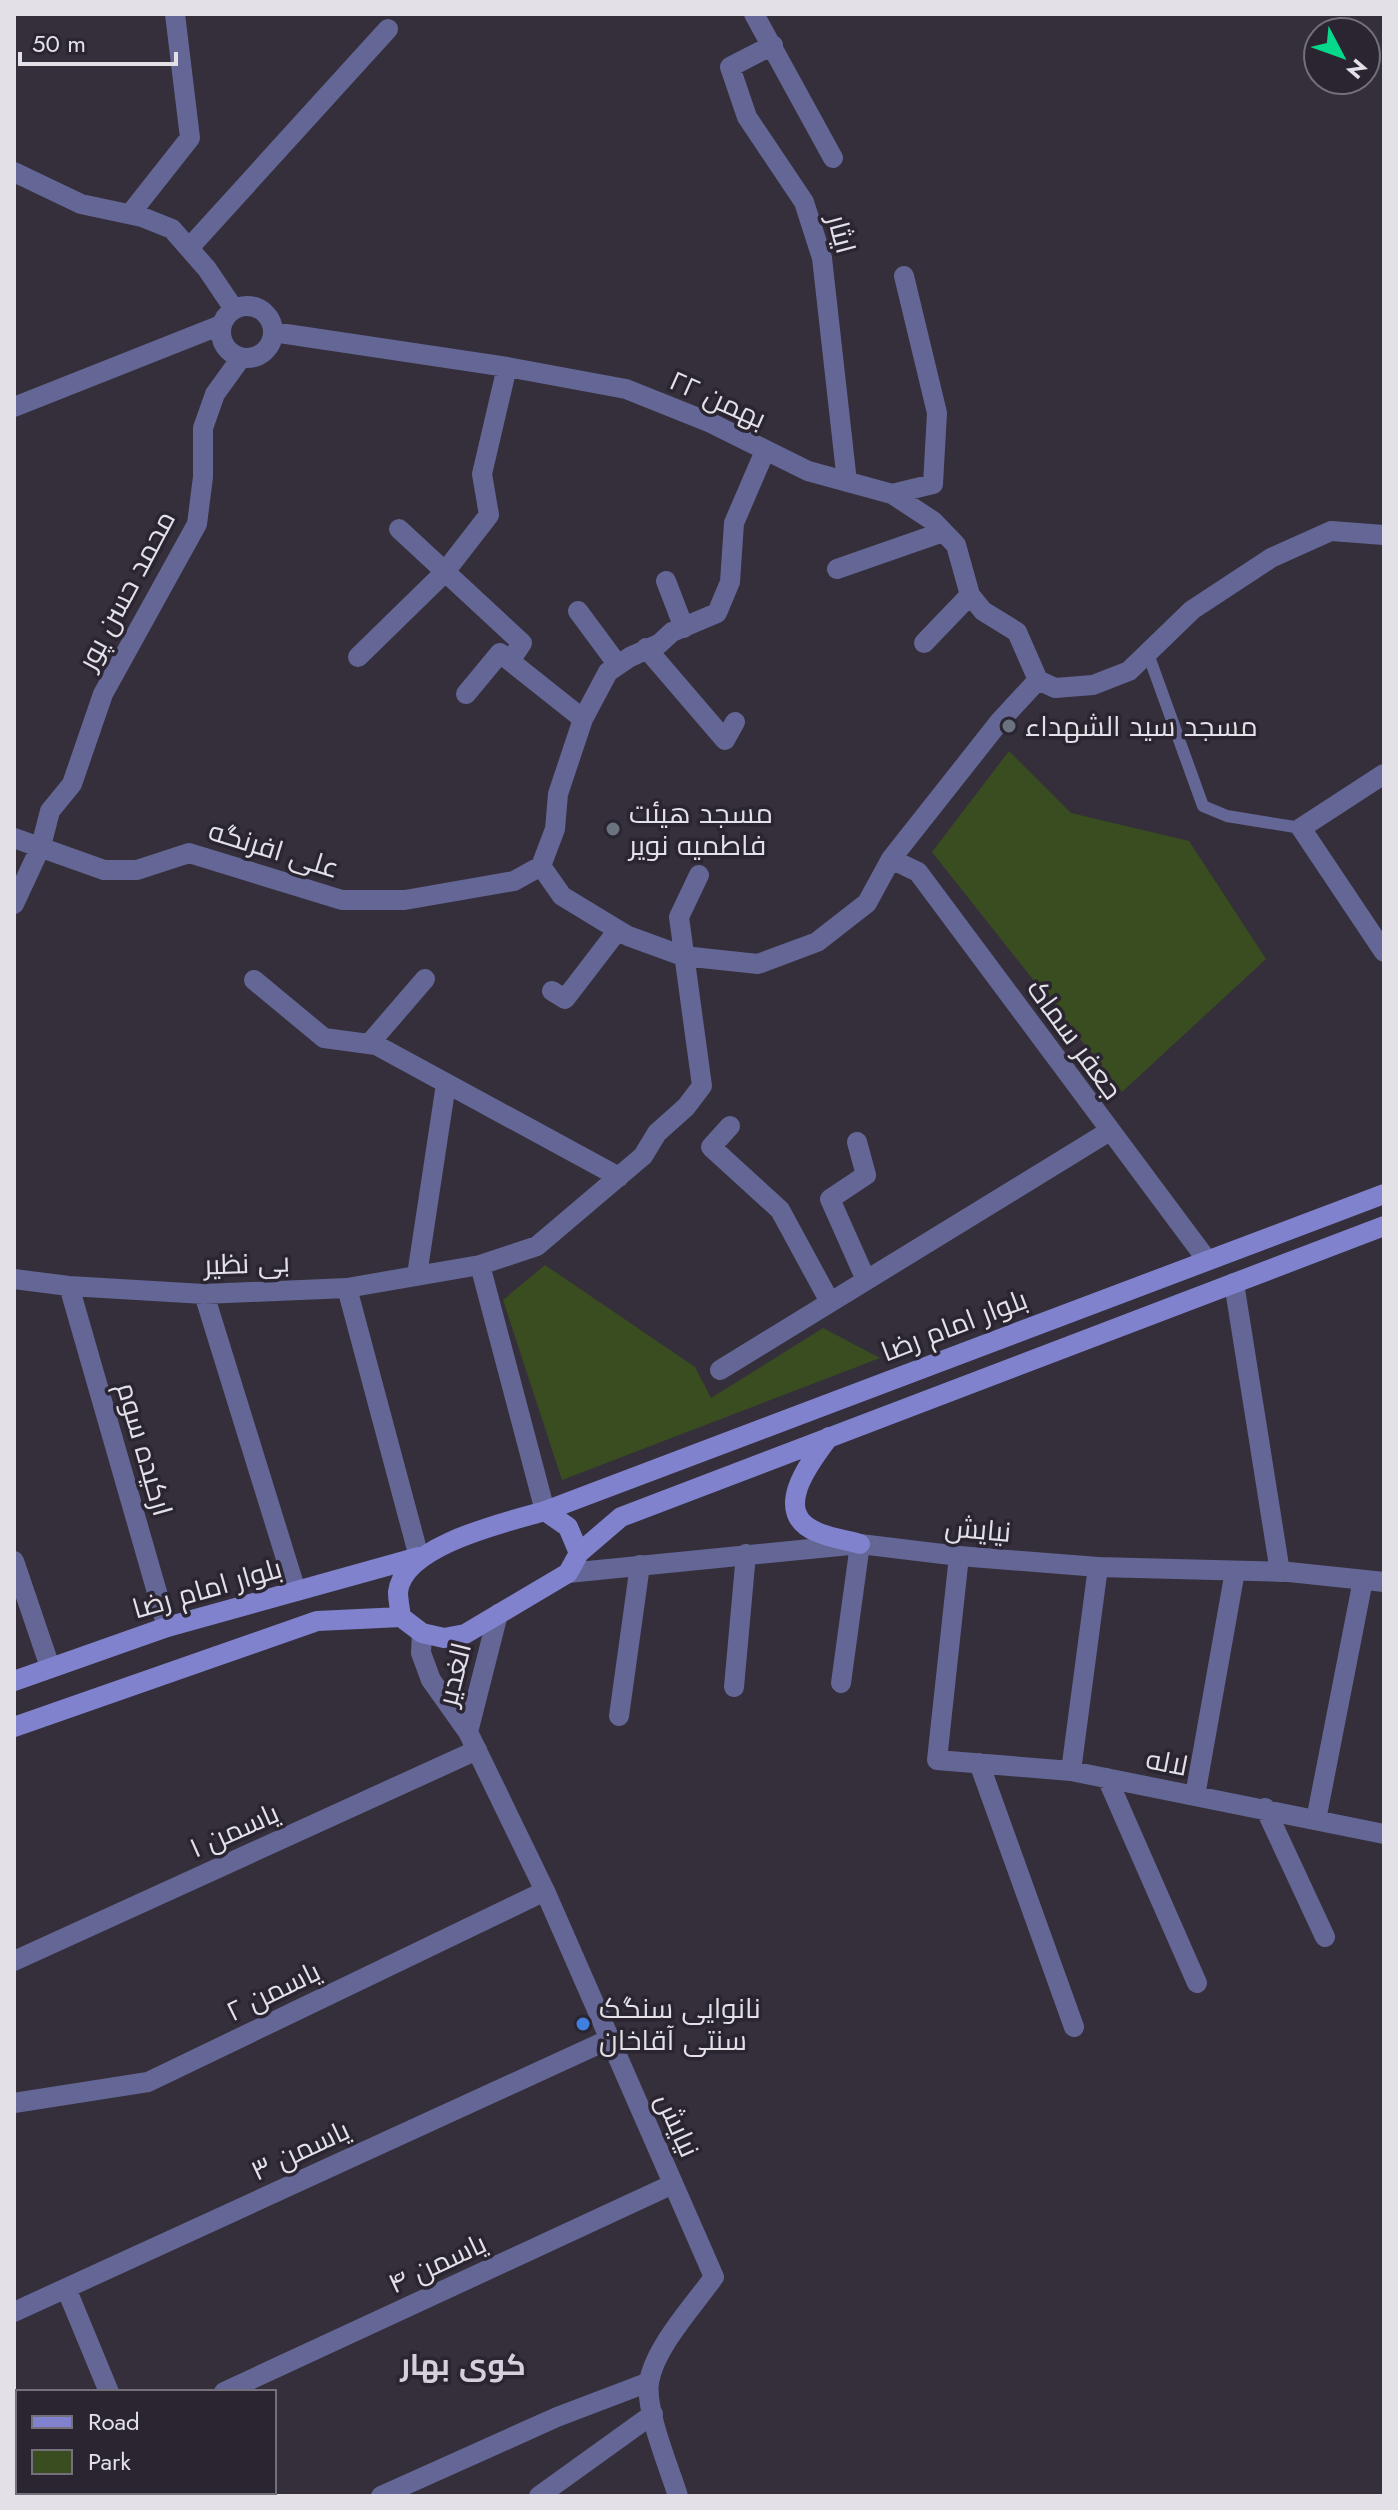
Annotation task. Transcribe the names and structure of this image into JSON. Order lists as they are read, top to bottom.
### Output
{
  "streets": {
    "main road": ["بلوار امام رضا"],
    "street": [
      "ایثار",
      "۲۲ بهمن",
      "محمد حسن پور",
      "علی افرنگه",
      "جعفر سماک",
      "بی نظیر",
      "ارکیده سوم",
      "نیایش",
      "الغدیر",
      "لاله",
      "یاسمن ۱",
      "یاسمن ۲",
      "یاسمن ۳",
      "یاسمن ۴"
    ]
  },
  "crossings": [
    ["ایثار", "۲۲ بهمن"],
    ["۲۲ بهمن", "محمد حسن پور"],
    ["محمد حسن پور", "علی افرنگه"],
    ["جعفر سماک", "بلوار امام رضا"],
    ["بی نظیر", "ارکیده سوم"],
    ["بلوار امام رضا", "ارکیده سوم"],
    ["نیایش", "الغدیر"],
    ["نیایش", "لاله"],
    ["نیایش", "یاسمن ۱"],
    ["نیایش", "یاسمن ۲"],
    ["نیایش", "یاسمن ۳"],
    ["نیایش", "یاسمن ۴"],
    ["الغدیر", "یاسمن ۱"]
  ],
  "districts": ["کوی بهار"],
  "places": ["مسجد سید الشهداء", "مسجد هیئت فاطمیه نویر", "نانوایی سنگک سنتی آقاخان"],
  "legend": ["Road", "Park"],
  "scale_bar": "50 m",
  "north": "bottom right"
}
